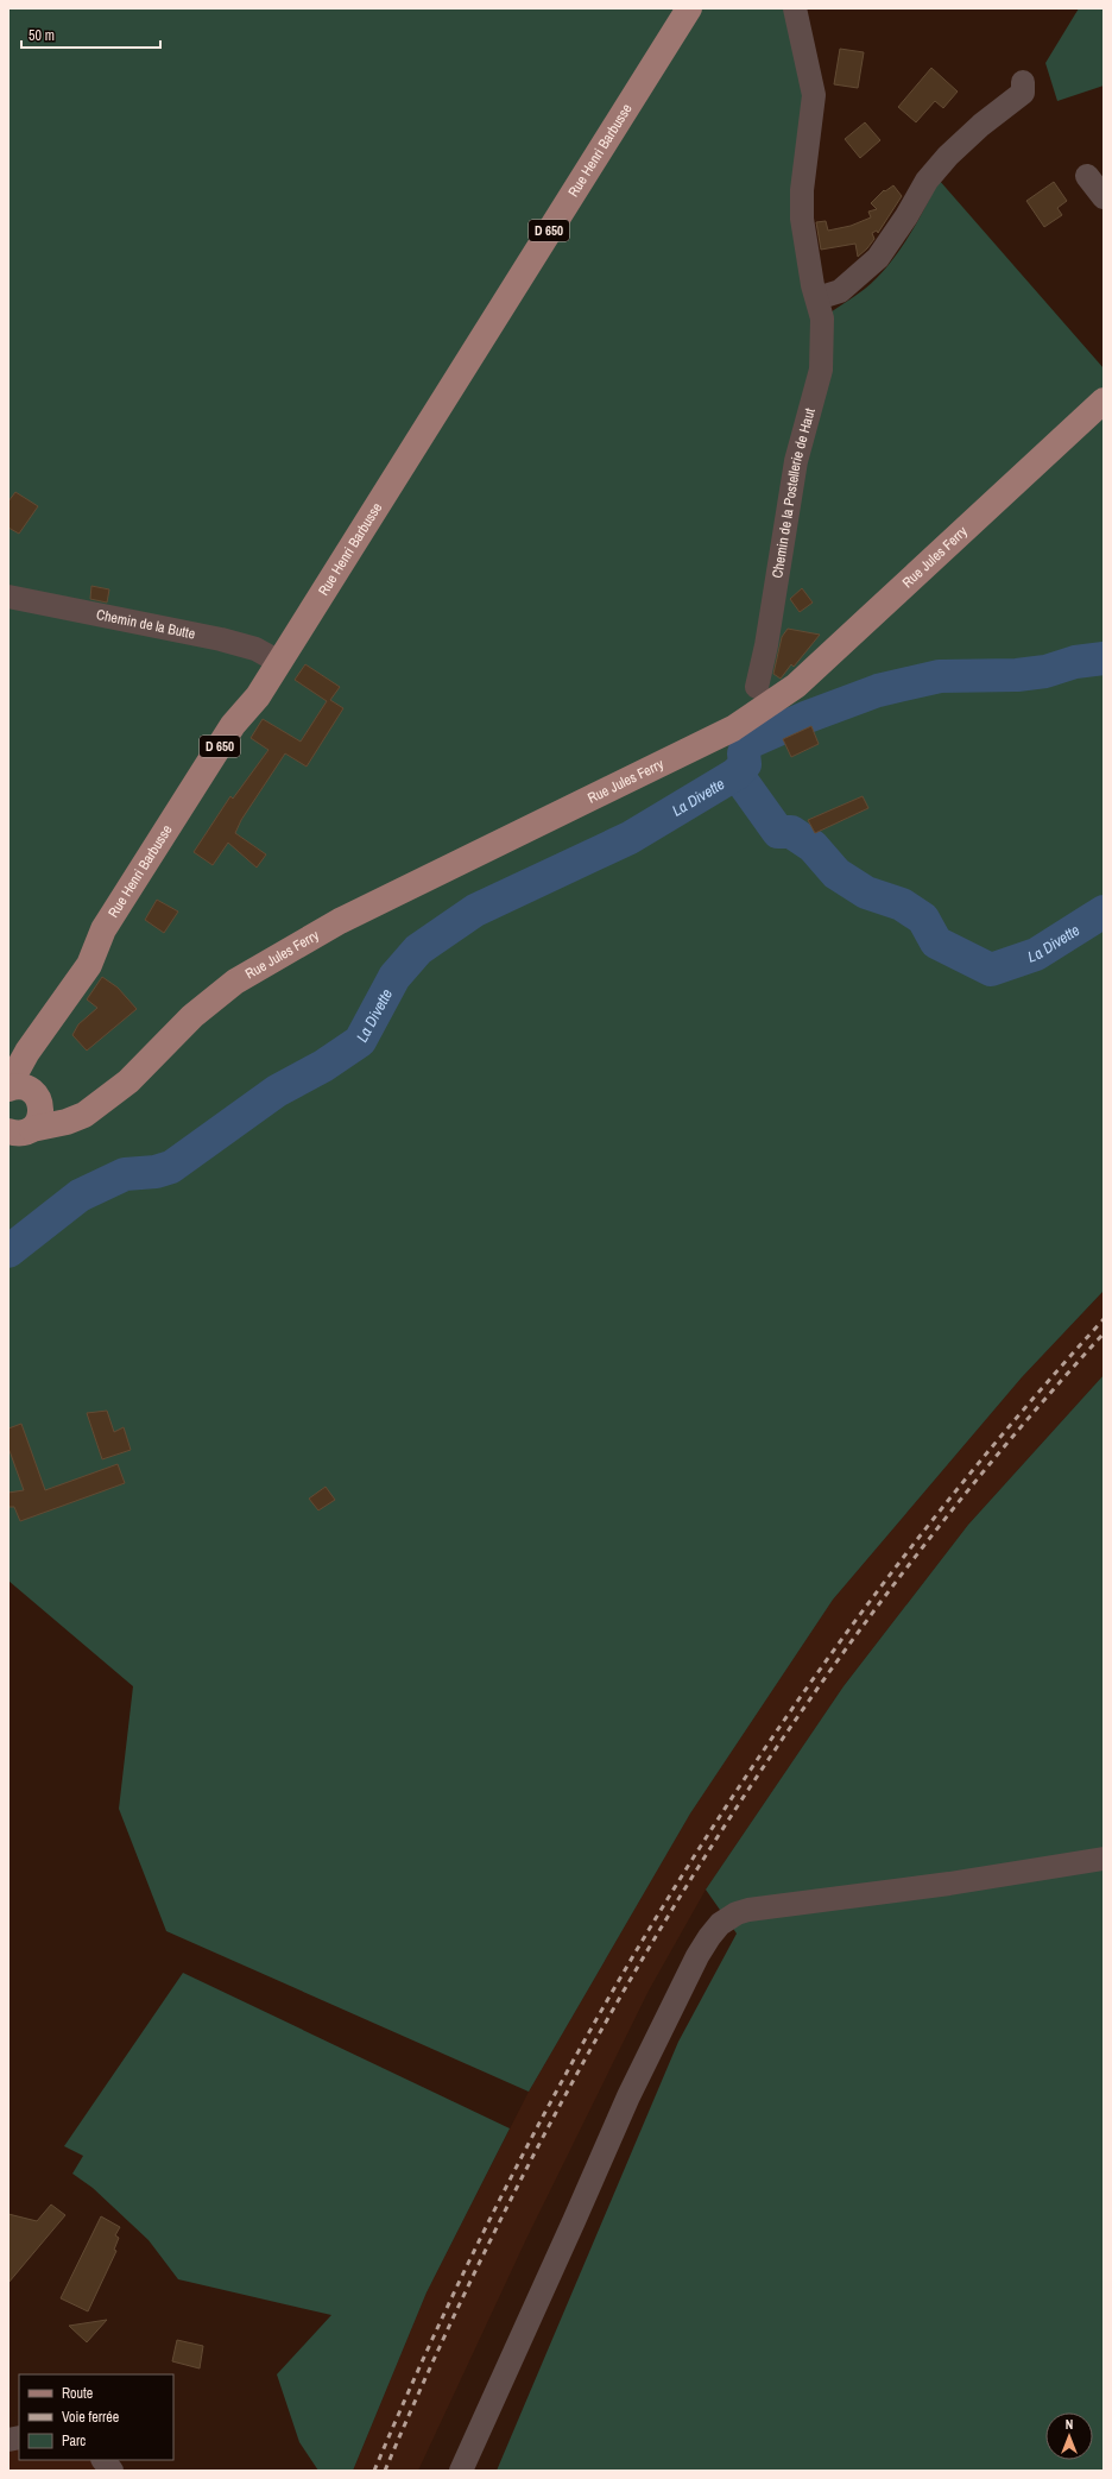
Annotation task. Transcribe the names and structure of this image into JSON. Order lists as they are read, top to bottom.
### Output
{
  "streets": {
    "main road": ["Rue Henri Barbusse", "D 650", "Rue Jules Ferry"],
    "street": ["Chemin de la Postellerie de Haut", "Chemin de la Butte"]
  },
  "crossings": [
    ["Rue Henri Barbusse", "Rue Jules Ferry"],
    ["Rue Henri Barbusse", "Chemin de la Butte"]
  ],
  "water": ["La Divette"],
  "legend": ["Route", "Voie ferrée", "Parc"],
  "scale_bar": "50 m",
  "north": "top"
}
